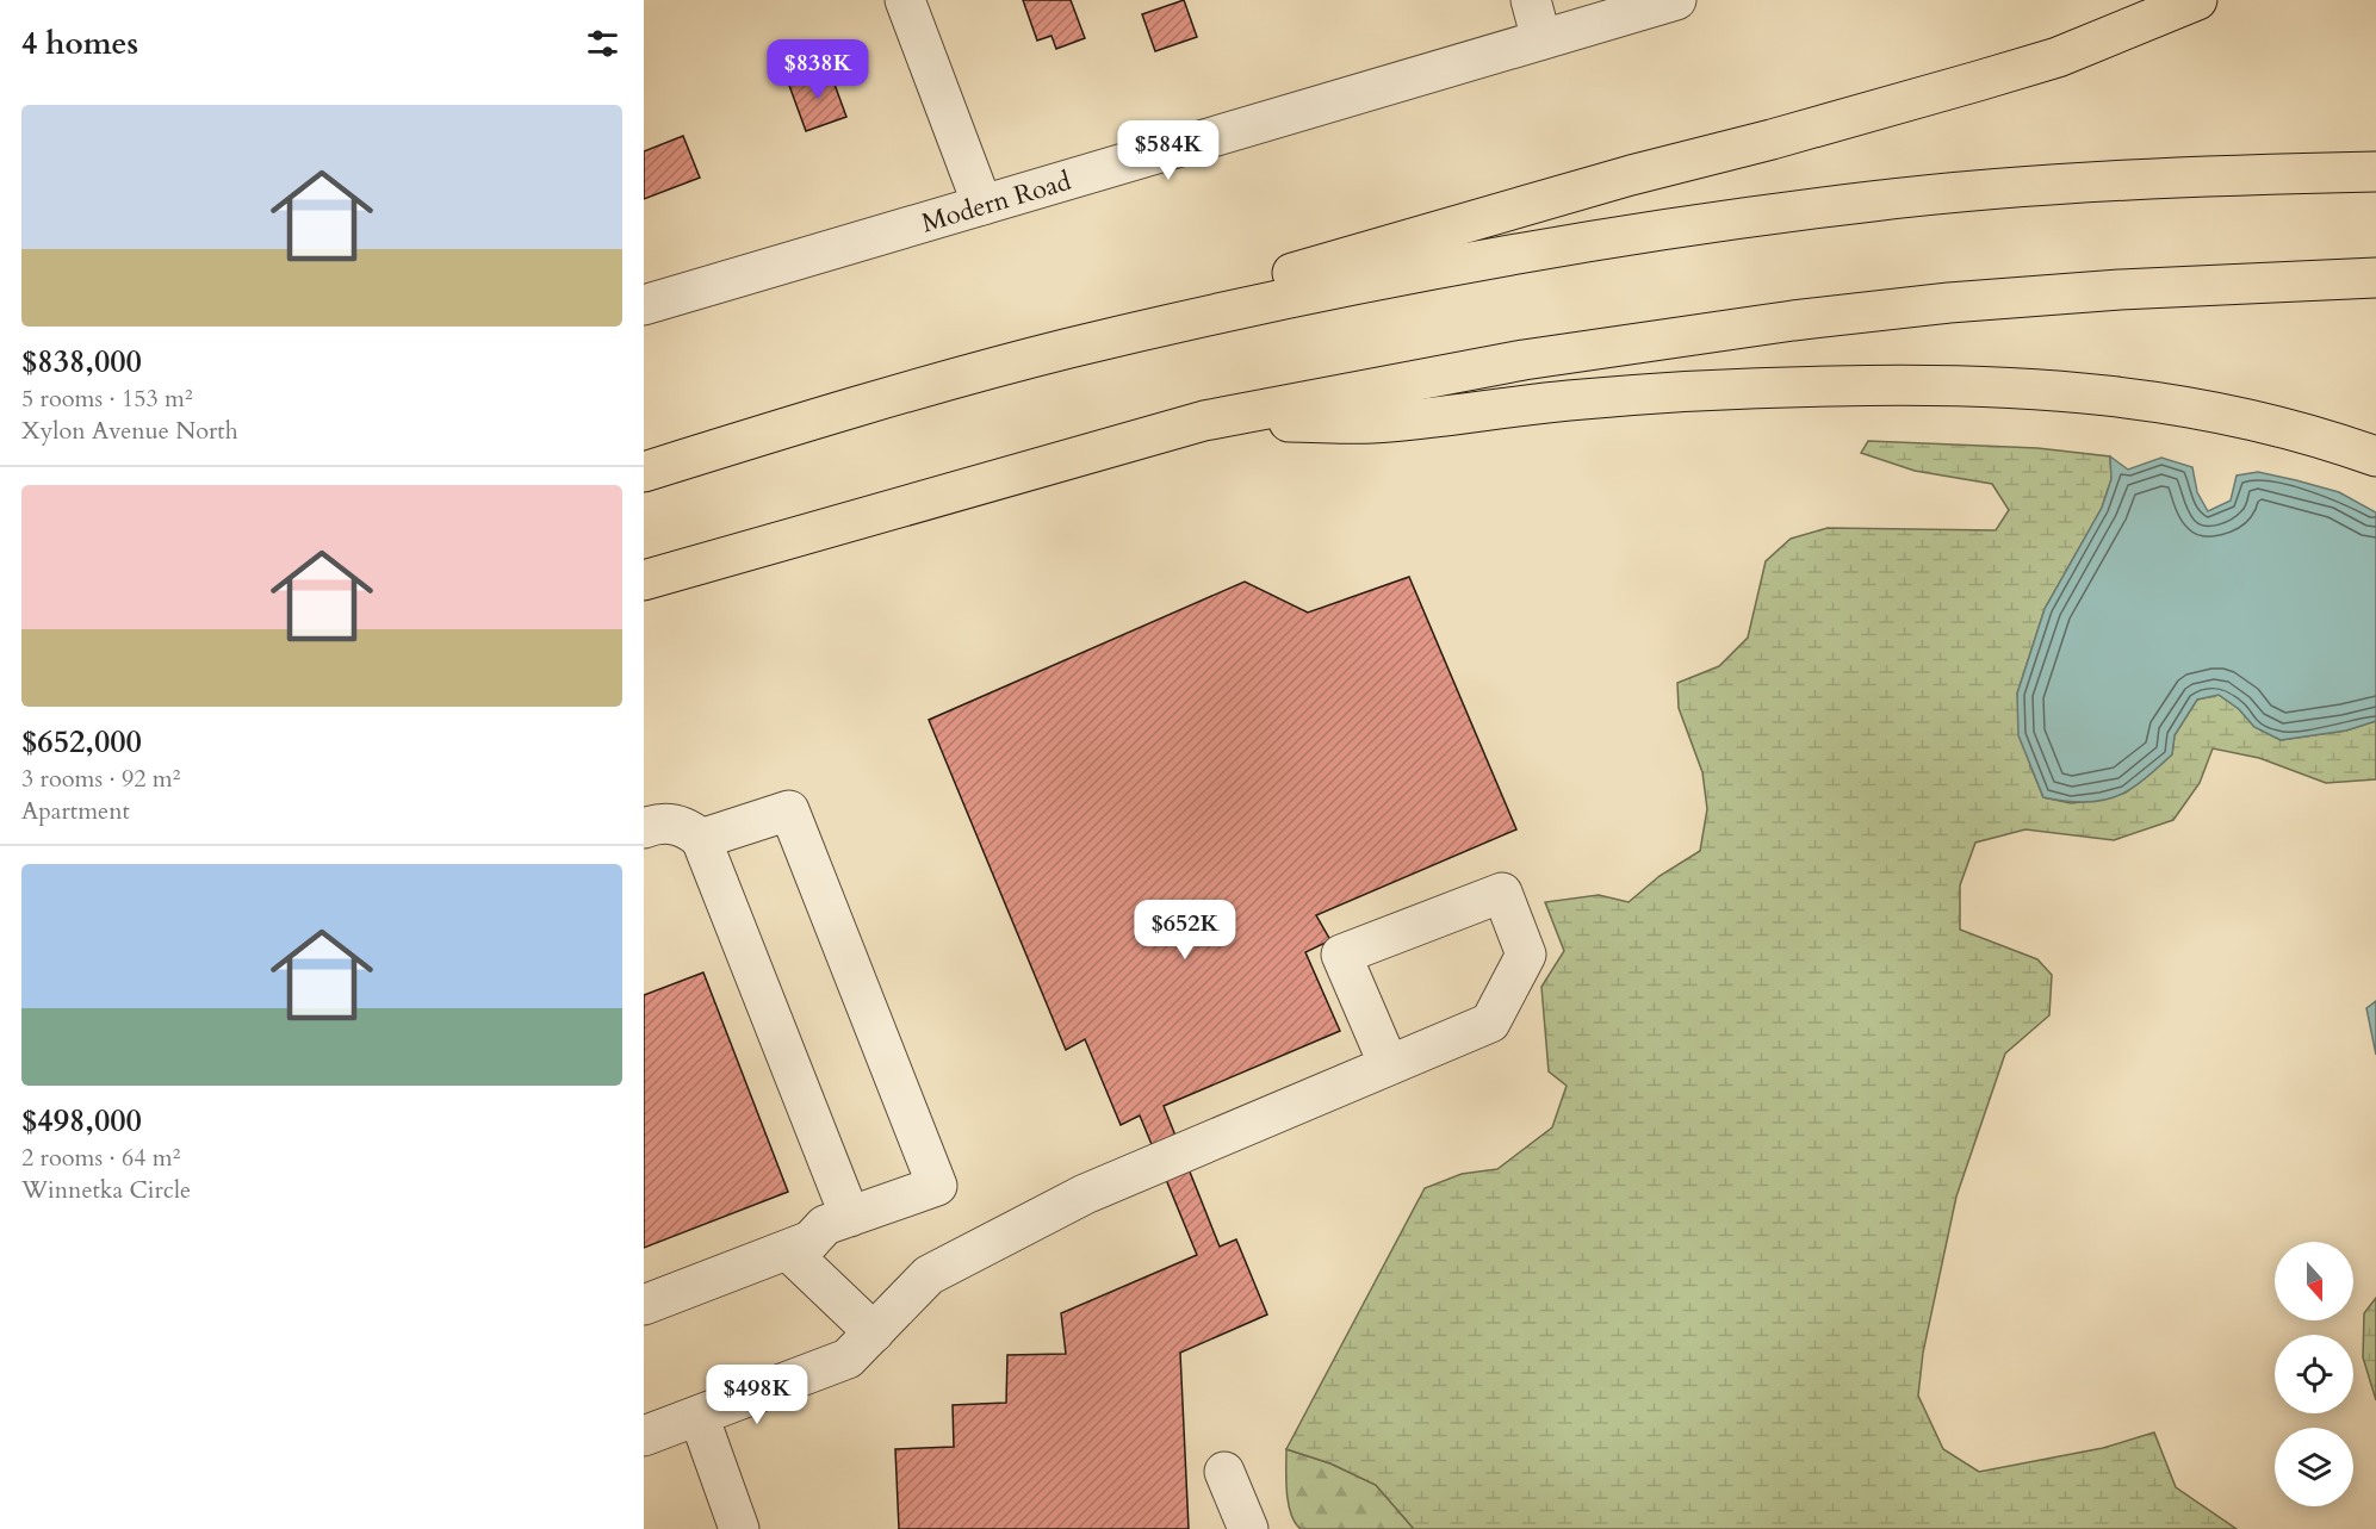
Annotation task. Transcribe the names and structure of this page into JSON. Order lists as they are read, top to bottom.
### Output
{
  "streets": {
    "street": ["Modern Road"]
  },
  "north": "bottom",
  "page": {
    "heading": "4 homes",
    "price": [
      "$838K",
      "$584K",
      "$652K",
      "$498K"
    ],
    "list": [
      {
        "name": "$838,000",
        "note": "5 rooms · 153 m² · Xylon Avenue North"
      },
      {
        "name": "$652,000",
        "note": "3 rooms · 92 m² · Apartment"
      },
      {
        "name": "$498,000",
        "note": "2 rooms · 64 m² · Winnetka Circle"
      }
    ]
  }
}
